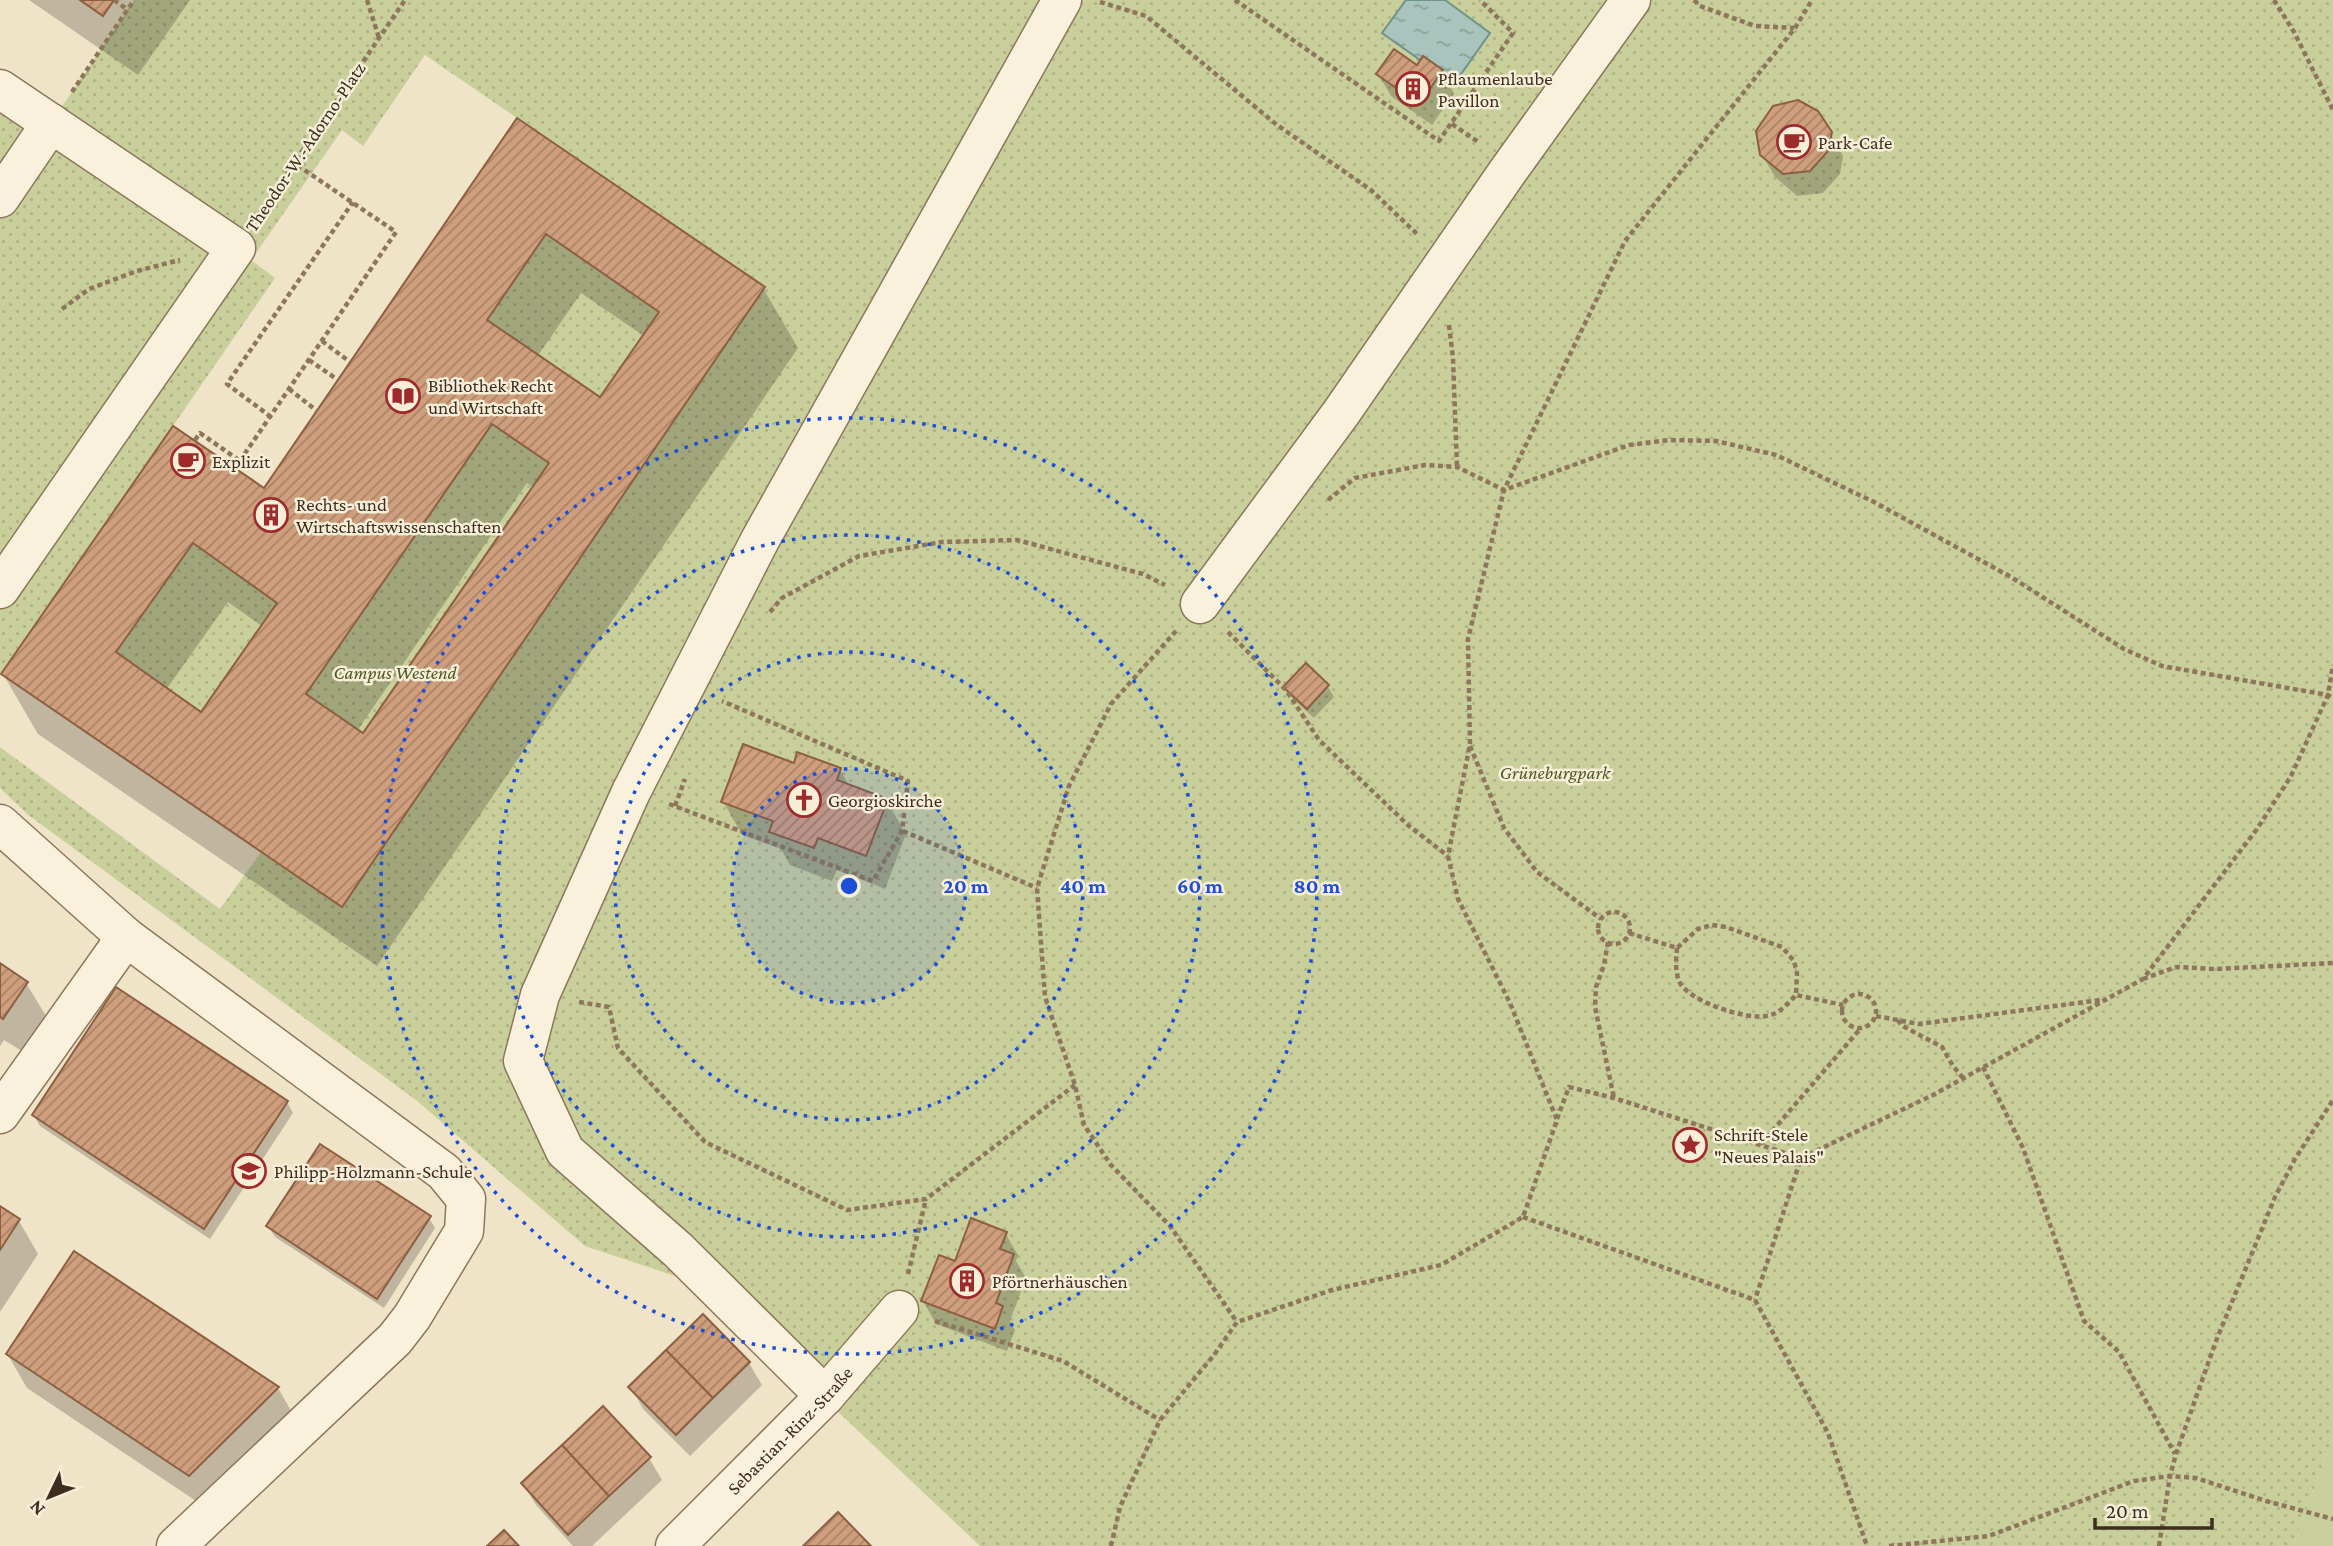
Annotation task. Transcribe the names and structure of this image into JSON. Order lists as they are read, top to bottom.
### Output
{
  "streets": {
    "street": ["Theodor-W.-Adorno-Platz", "Sebastian-Rinz-Straße"]
  },
  "parks": ["Campus Westend", "Grüneburgpark"],
  "places": {
    "building": ["Pflaumenlaube Pavillon", "Rechts- und Wirtschaftswissenschaften", "Pförtnerhäuschen"],
    "cafe": ["Park-Cafe", "Explizit"],
    "library": ["Bibliothek Recht und Wirtschaft"],
    "church": ["Georgioskirche"],
    "place": ["Schrift-Stele \"Neues Palais\""],
    "school or university": ["Philipp-Holzmann-Schule"]
  },
  "scale_bar": "20 m",
  "north": "bottom left",
  "rings": [
    "20 m",
    "40 m",
    "60 m",
    "80 m"
  ]
}
